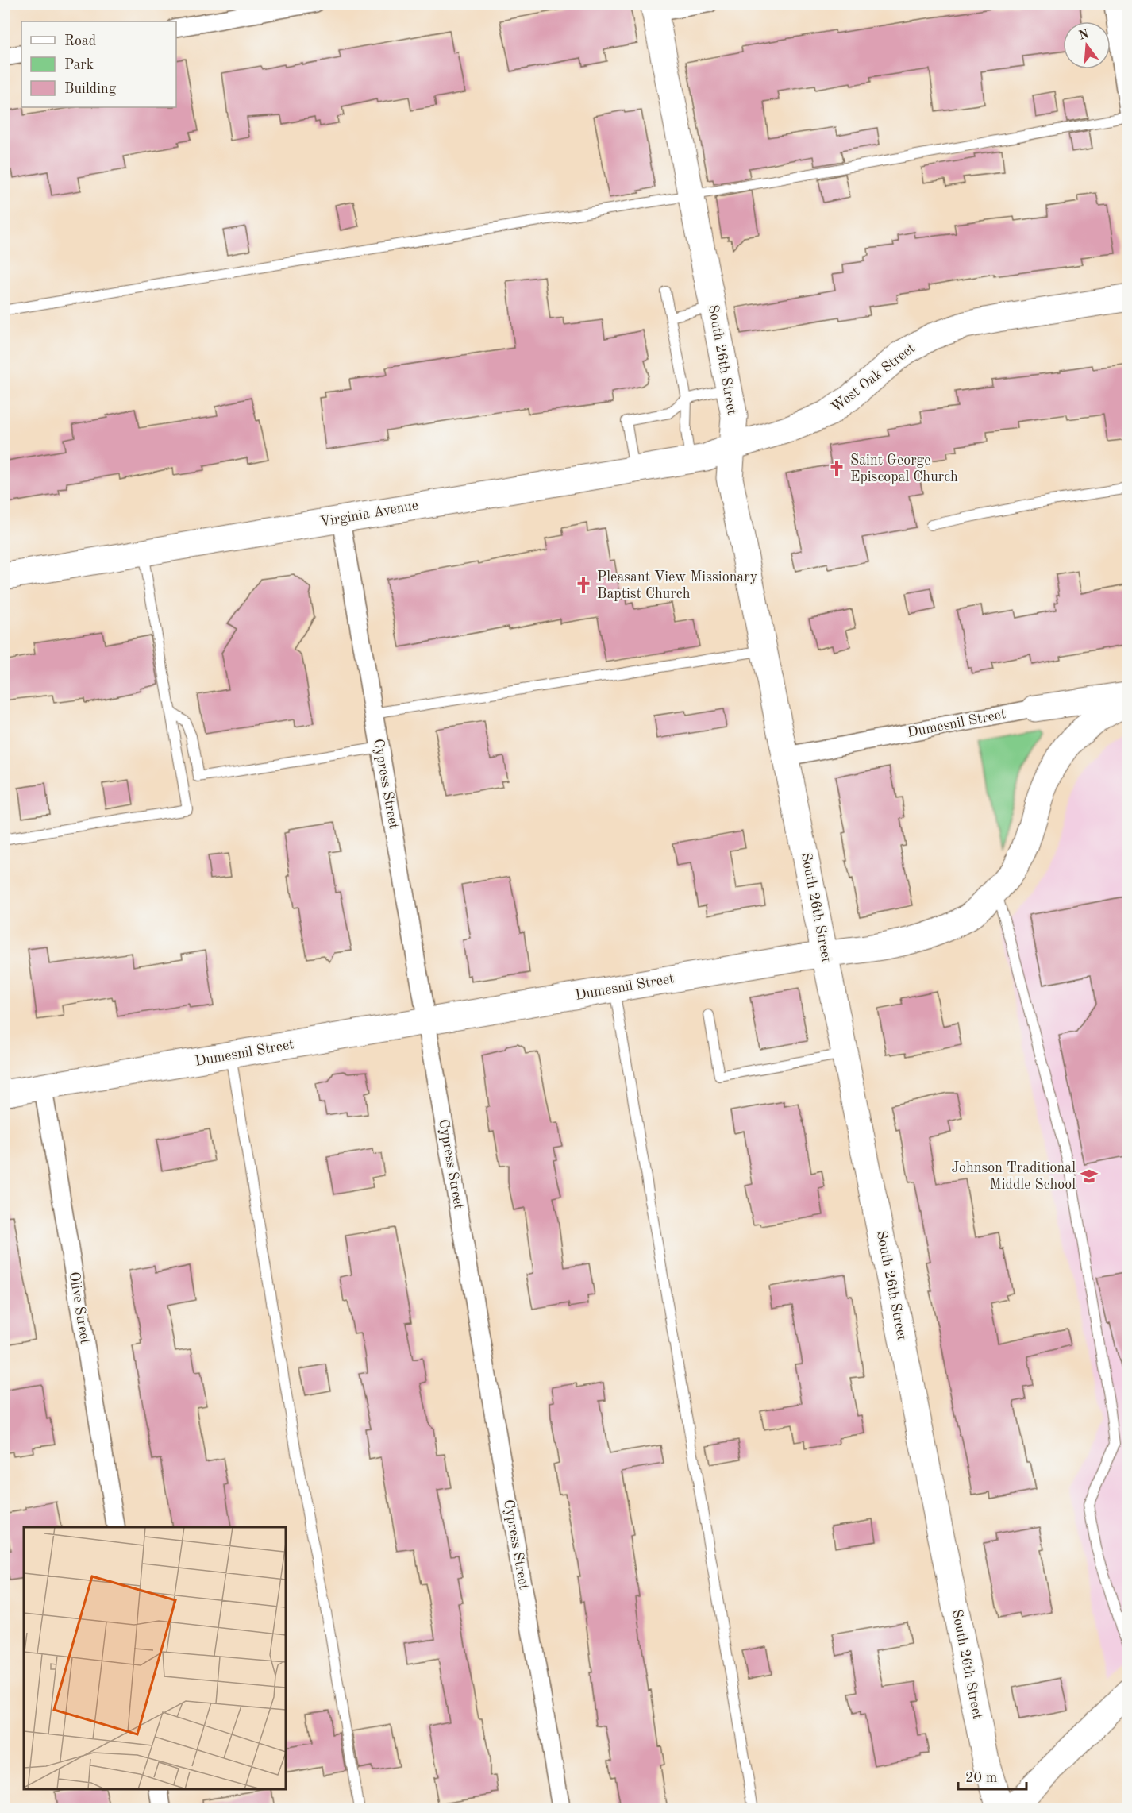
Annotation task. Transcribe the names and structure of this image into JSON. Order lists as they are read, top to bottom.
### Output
{
  "streets": {
    "main road": [
      "South 26th Street",
      "West Oak Street",
      "Virginia Avenue",
      "Dumesnil Street"
    ],
    "street": ["Cypress Street", "Olive Street"]
  },
  "crossings": [
    ["South 26th Street", "West Oak Street"],
    ["South 26th Street", "Virginia Avenue"],
    ["South 26th Street", "Dumesnil Street"],
    ["West Oak Street", "Virginia Avenue"],
    ["Virginia Avenue", "Cypress Street"],
    ["Dumesnil Street", "Cypress Street"],
    ["Dumesnil Street", "Olive Street"]
  ],
  "places": {
    "church": ["Saint George Episcopal Church", "Pleasant View Missionary Baptist Church"],
    "school or university": ["Johnson Traditional Middle School"]
  },
  "legend": ["Road", "Park", "Building"],
  "scale_bar": "20 m",
  "north": "top"
}
